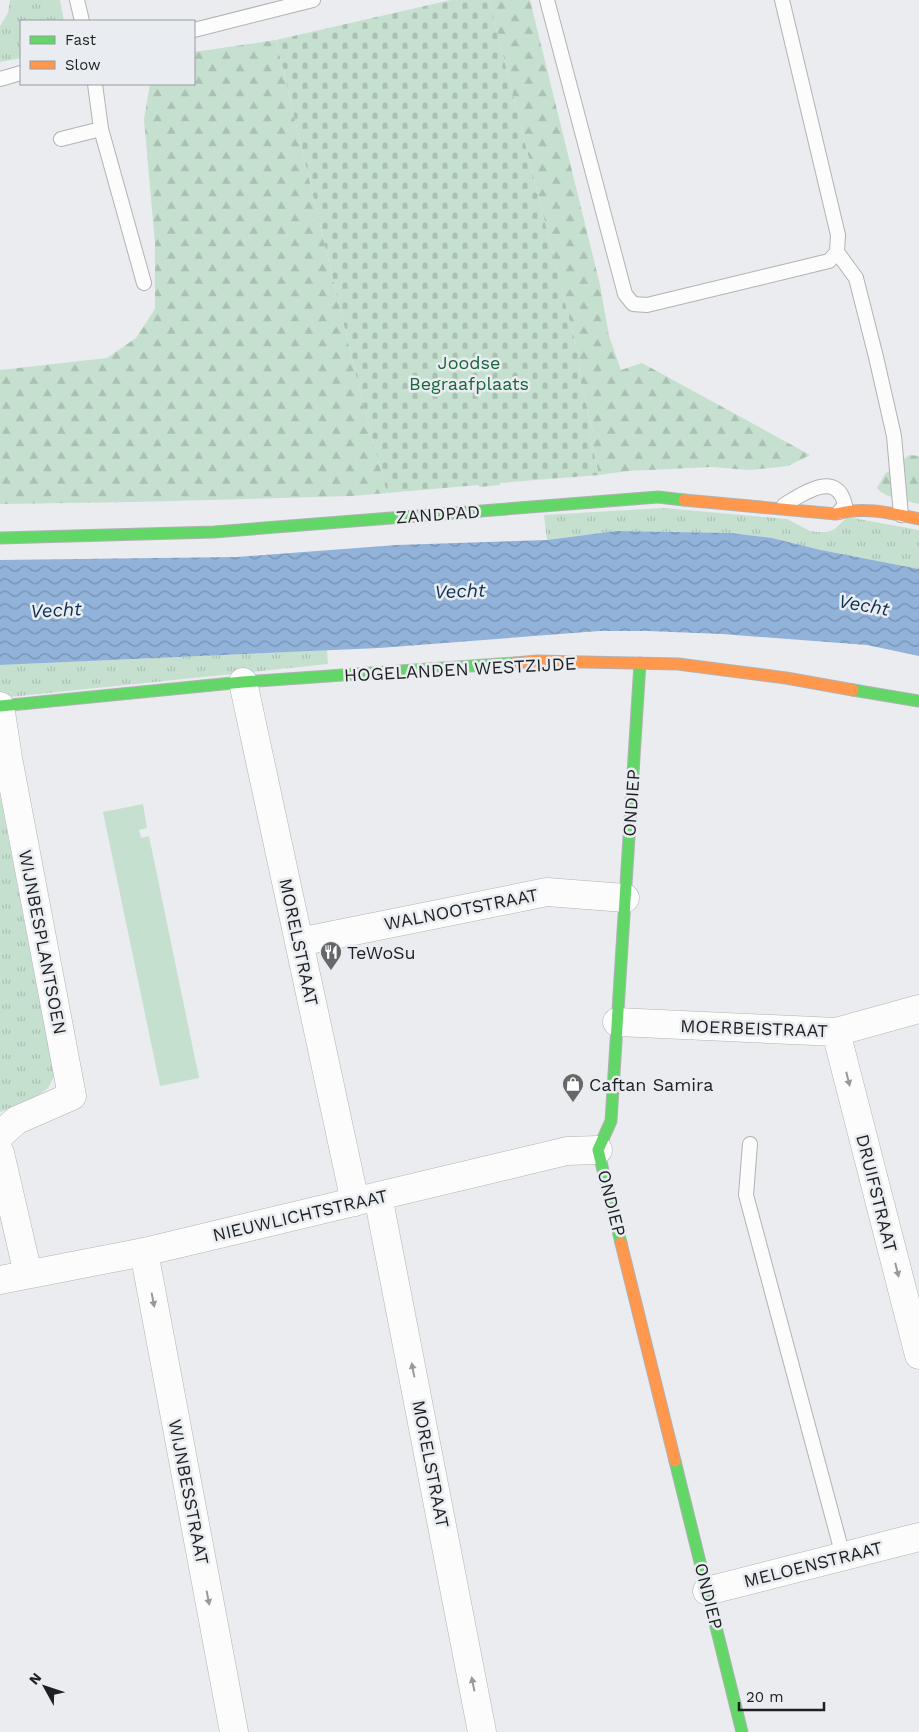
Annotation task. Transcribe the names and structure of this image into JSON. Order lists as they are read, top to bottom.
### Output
{
  "streets": {
    "street": [
      "ZANDPAD",
      "HOGELANDEN WESTZIJDE",
      "ONDIEP",
      "WALNOOTSTRAAT",
      "WIJNBESPLANTSOEN",
      "MORELSTRAAT",
      "MOERBEISTRAAT",
      "DRUIFSTRAAT",
      "NIEUWLICHTSTRAAT",
      "WIJNBESSTRAAT",
      "MELOENSTRAAT"
    ]
  },
  "crossings": [
    ["HOGELANDEN WESTZIJDE", "ONDIEP"],
    ["HOGELANDEN WESTZIJDE", "WIJNBESPLANTSOEN"],
    ["HOGELANDEN WESTZIJDE", "MORELSTRAAT"],
    ["ONDIEP", "WALNOOTSTRAAT"],
    ["ONDIEP", "MOERBEISTRAAT"],
    ["ONDIEP", "NIEUWLICHTSTRAAT"],
    ["ONDIEP", "MELOENSTRAAT"],
    ["WALNOOTSTRAAT", "MORELSTRAAT"],
    ["MORELSTRAAT", "NIEUWLICHTSTRAAT"],
    ["MOERBEISTRAAT", "DRUIFSTRAAT"],
    ["NIEUWLICHTSTRAAT", "WIJNBESSTRAAT"]
  ],
  "one_way": ["MORELSTRAAT", "DRUIFSTRAAT", "WIJNBESSTRAAT"],
  "water": ["Vecht"],
  "parks": ["Joodse Begraafplaats"],
  "places": {
    "restaurant": ["TeWoSu"],
    "shop": ["Caftan Samira"]
  },
  "legend": ["Fast", "Slow"],
  "scale_bar": "20 m",
  "north": "top left"
}
